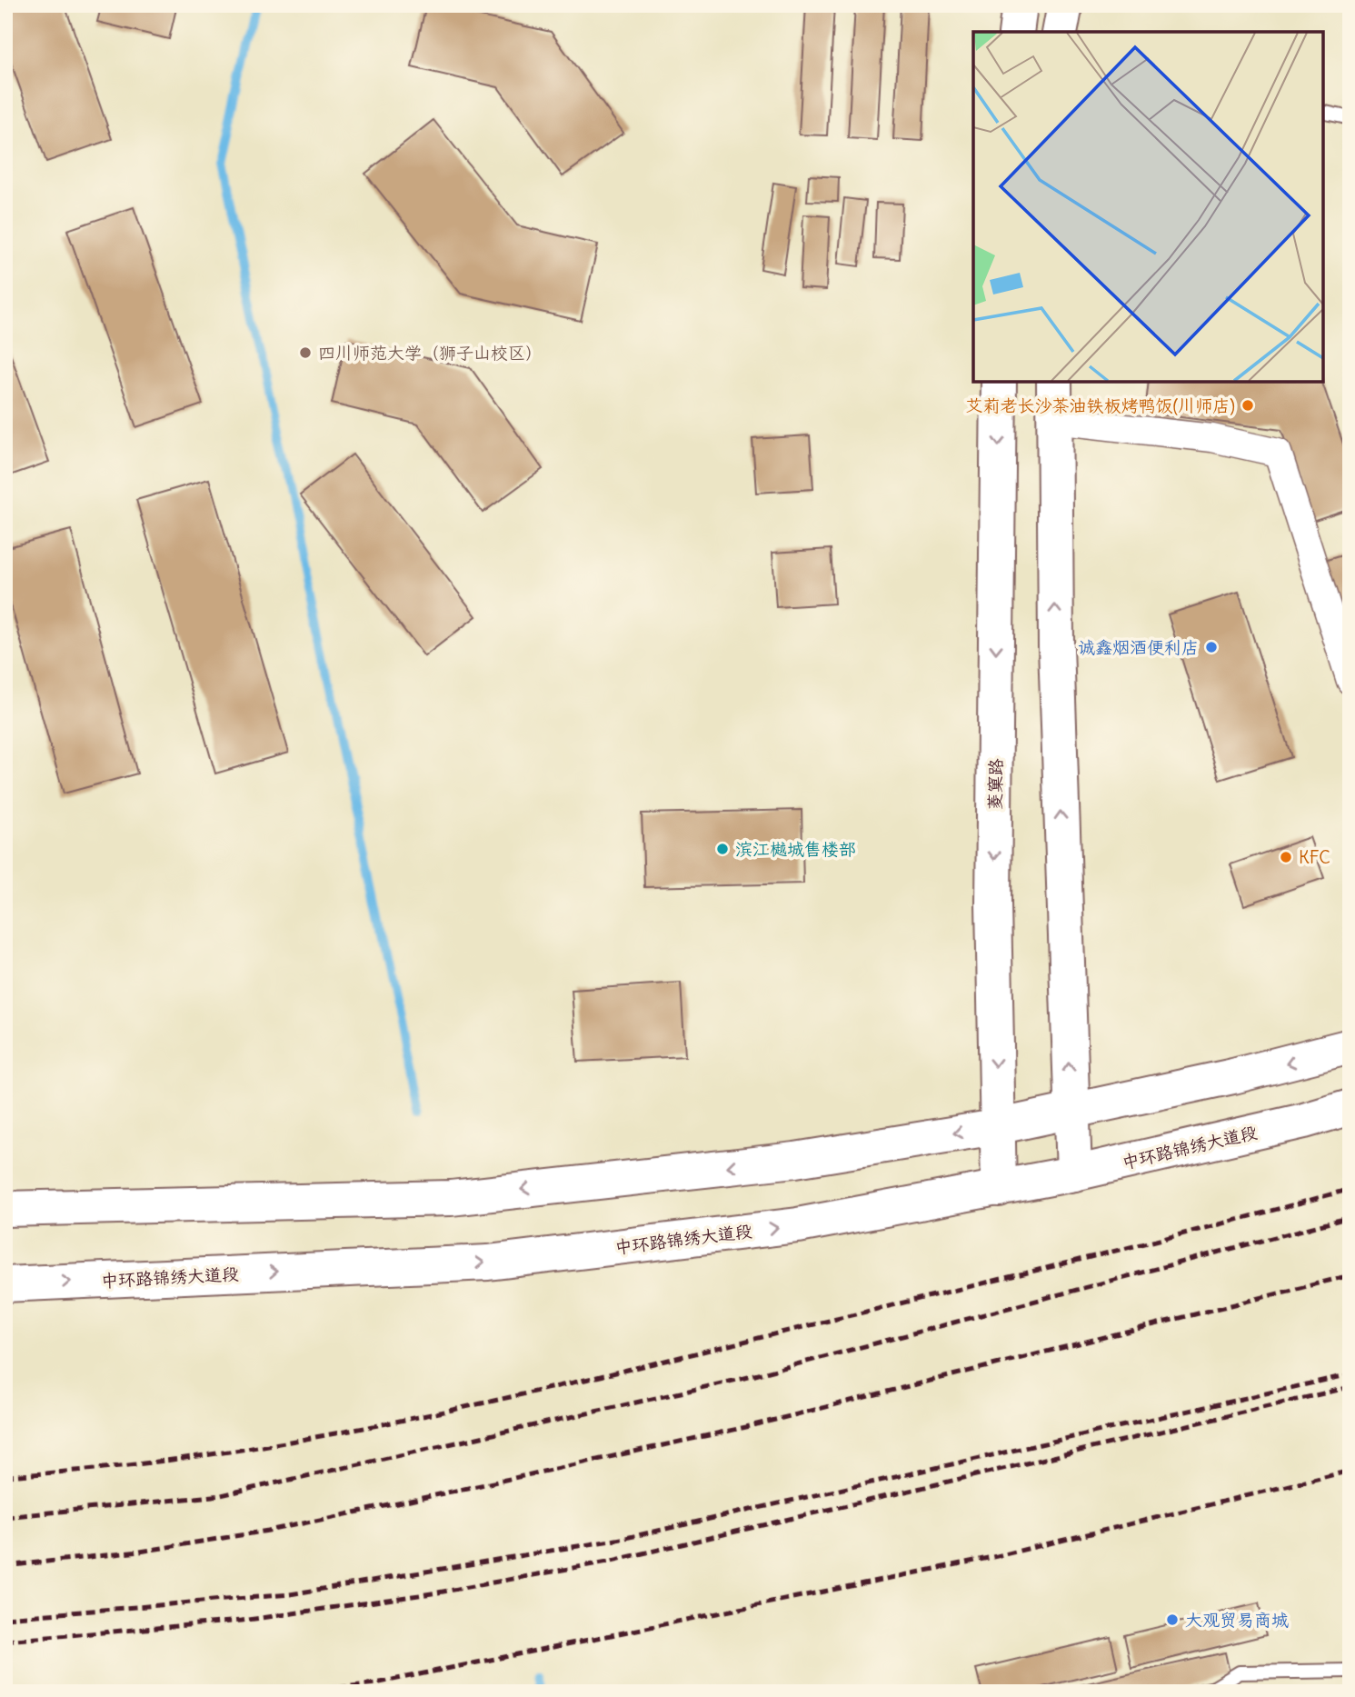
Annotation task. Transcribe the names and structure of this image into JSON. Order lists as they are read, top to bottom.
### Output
{
  "streets": {
    "main road": ["菱窠路", "中环路锦绣大道段"]
  },
  "crossings": [
    ["菱窠路", "中环路锦绣大道段"]
  ],
  "places": [
    "四川师范大学（狮子山校区）",
    "艾莉老长沙茶油铁板烤鸭饭(川师店)",
    "诚鑫烟酒便利店",
    "滨江樾城售楼部",
    "KFC",
    "大观贸易商城"
  ]
}
